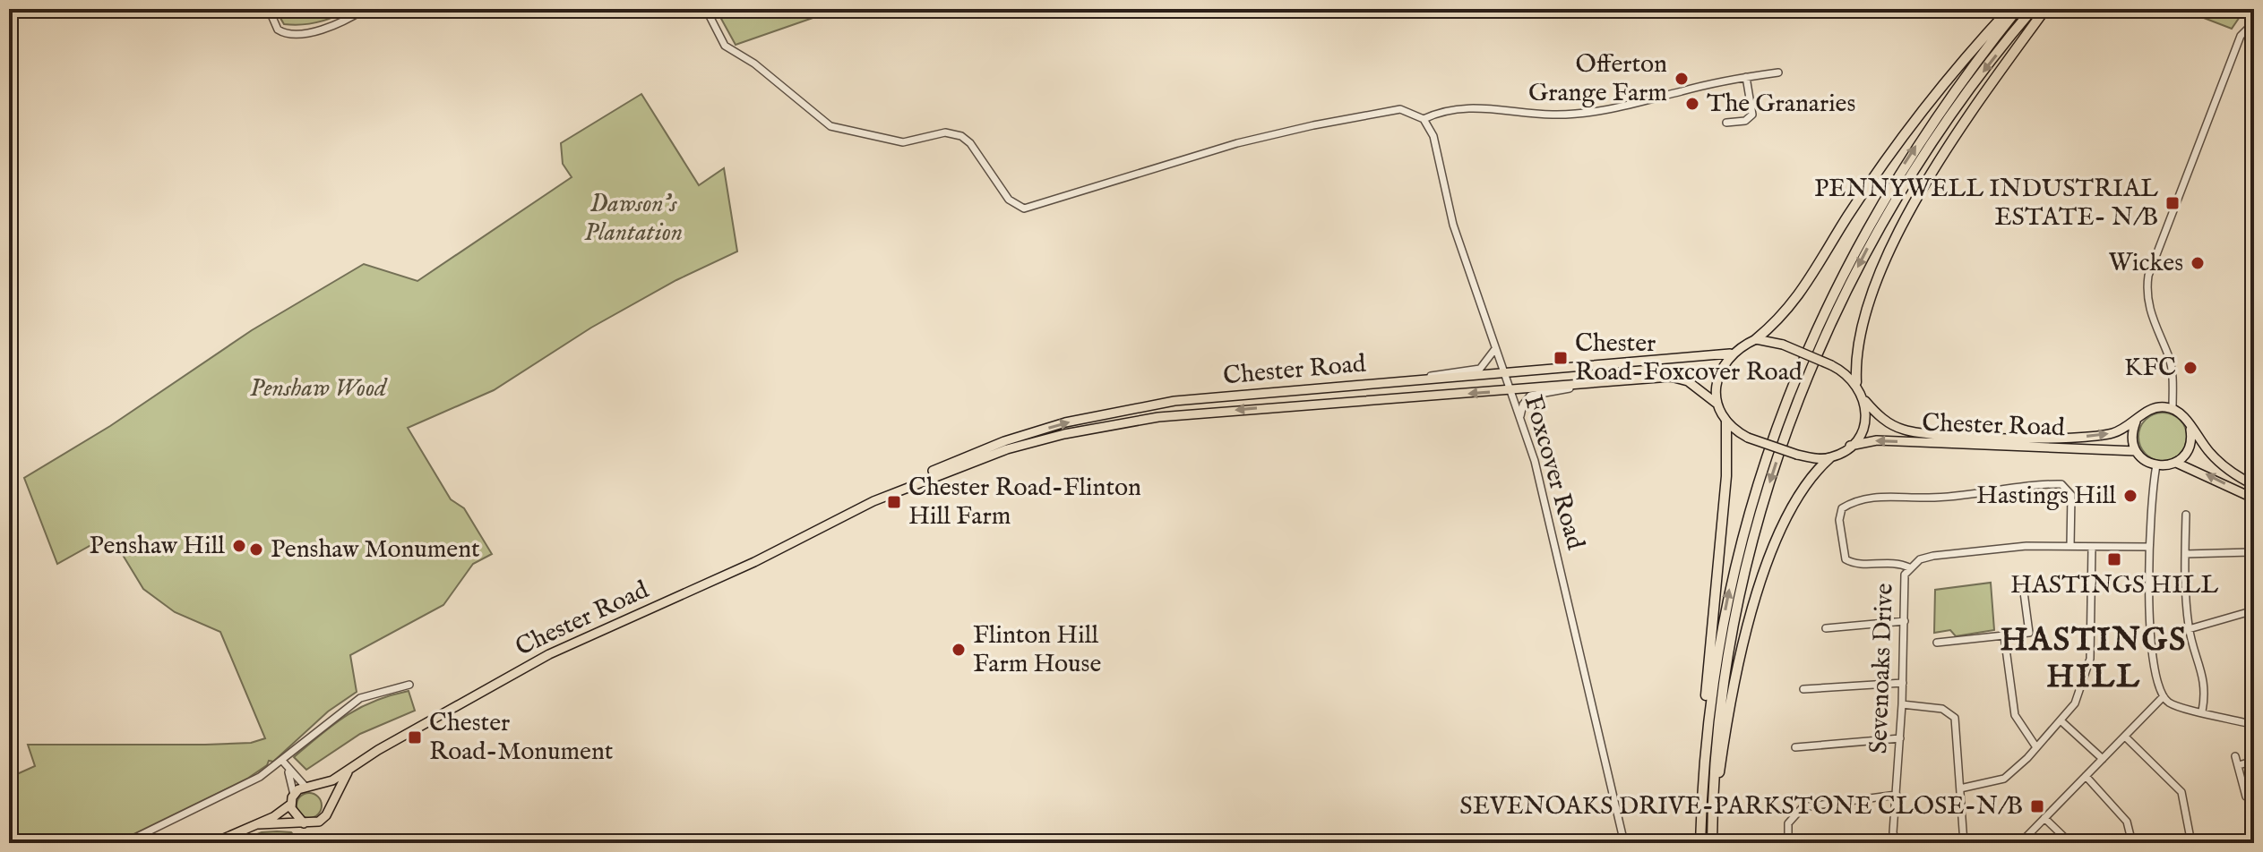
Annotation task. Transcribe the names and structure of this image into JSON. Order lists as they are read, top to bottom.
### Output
{
  "streets": {
    "main road": ["Chester Road"],
    "street": ["Foxcover Road", "Sevenoaks Drive"]
  },
  "crossings": [
    ["Chester Road", "Foxcover Road"]
  ],
  "districts": ["HASTINGS HILL"],
  "parks": ["Dawson's Plantation", "Penshaw Wood"],
  "places": {
    "other": [
      "Offerton Grange Farm",
      "The Granaries",
      "Wickes",
      "KFC",
      "Hastings Hill",
      "Penshaw Hill",
      "Penshaw Monument",
      "Flinton Hill Farm House"
    ],
    "transit": [
      "PENNYWELL INDUSTRIAL ESTATE- N/B",
      "Chester Road-Foxcover Road",
      "Chester Road-Flinton Hill Farm",
      "HASTINGS HILL",
      "Chester Road-Monument",
      "SEVENOAKS DRIVE-PARKSTONE CLOSE-N/B"
    ]
  }
}
